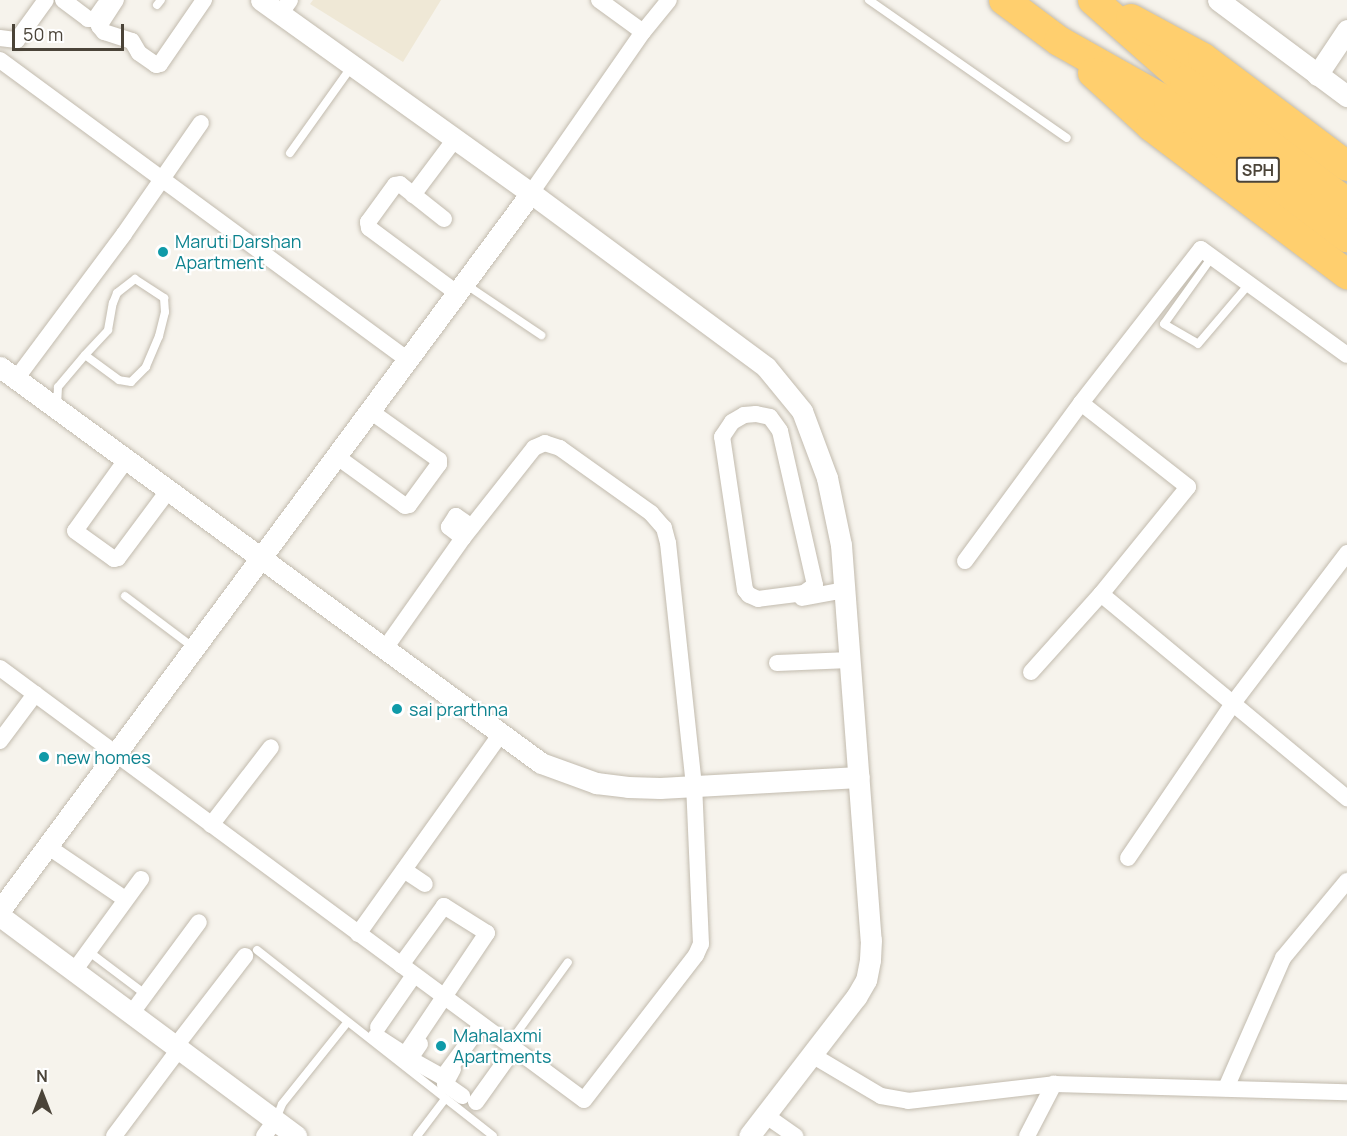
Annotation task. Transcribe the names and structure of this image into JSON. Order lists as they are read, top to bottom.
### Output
{
  "streets": {
    "highway": ["SPH"]
  },
  "places": [
    "Maruti Darshan Apartment",
    "sai prarthna",
    "new homes",
    "Mahalaxmi Apartments"
  ],
  "scale_bar": "50 m",
  "north": "top"
}
